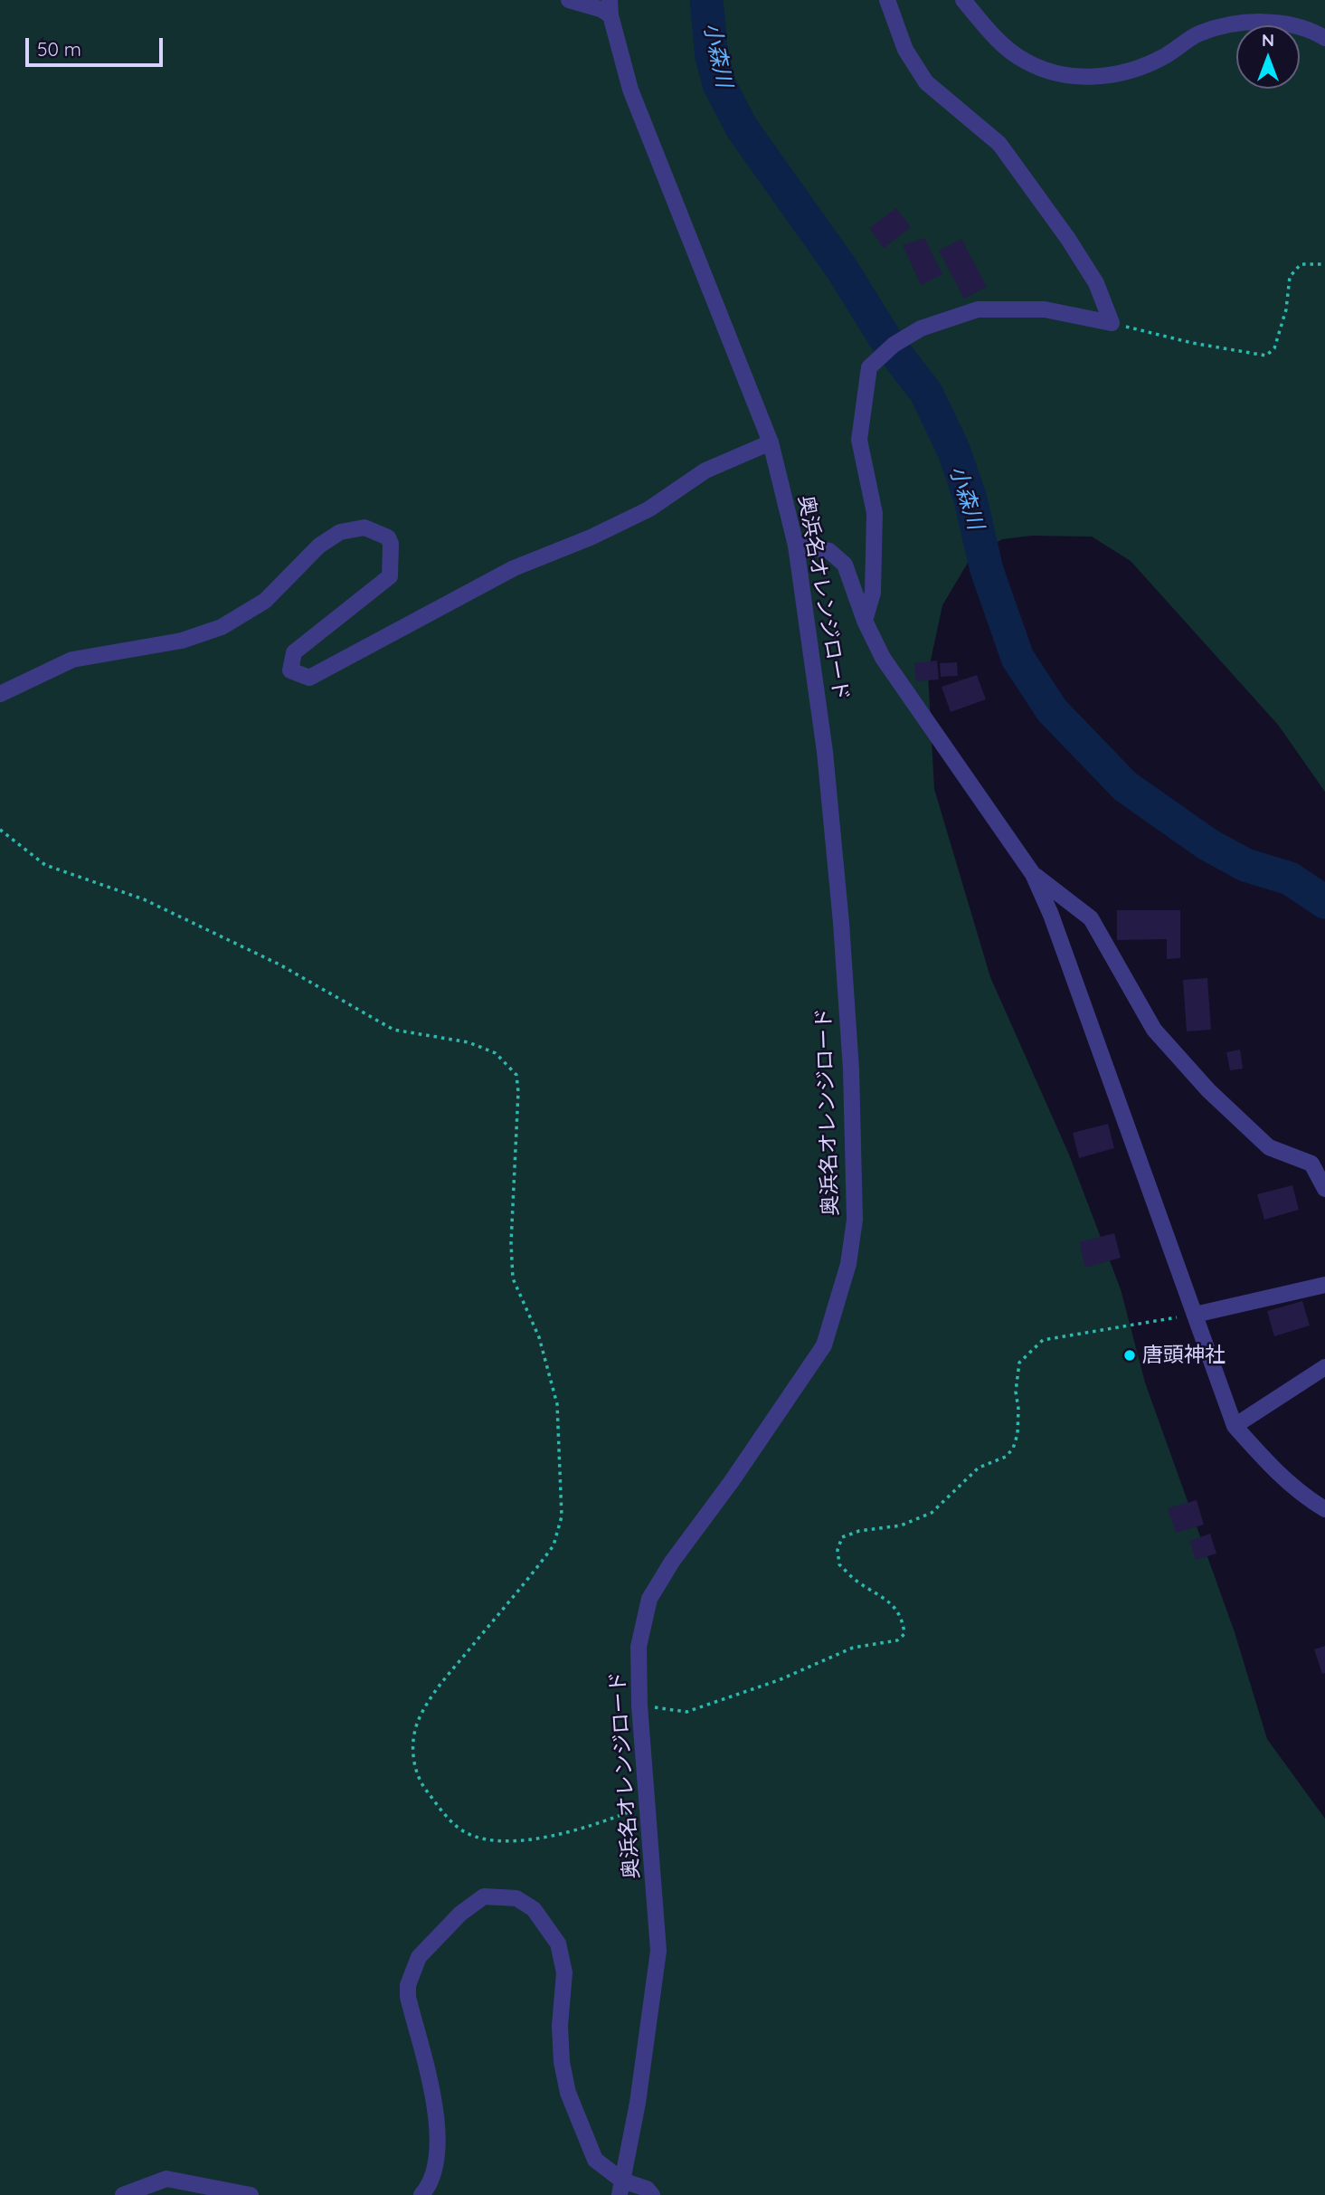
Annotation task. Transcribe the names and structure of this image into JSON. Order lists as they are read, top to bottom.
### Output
{
  "streets": {
    "street": ["奥浜名オレンジロード"]
  },
  "water": ["小森川"],
  "places": ["唐頭神社"],
  "scale_bar": "50 m",
  "north": "top"
}
